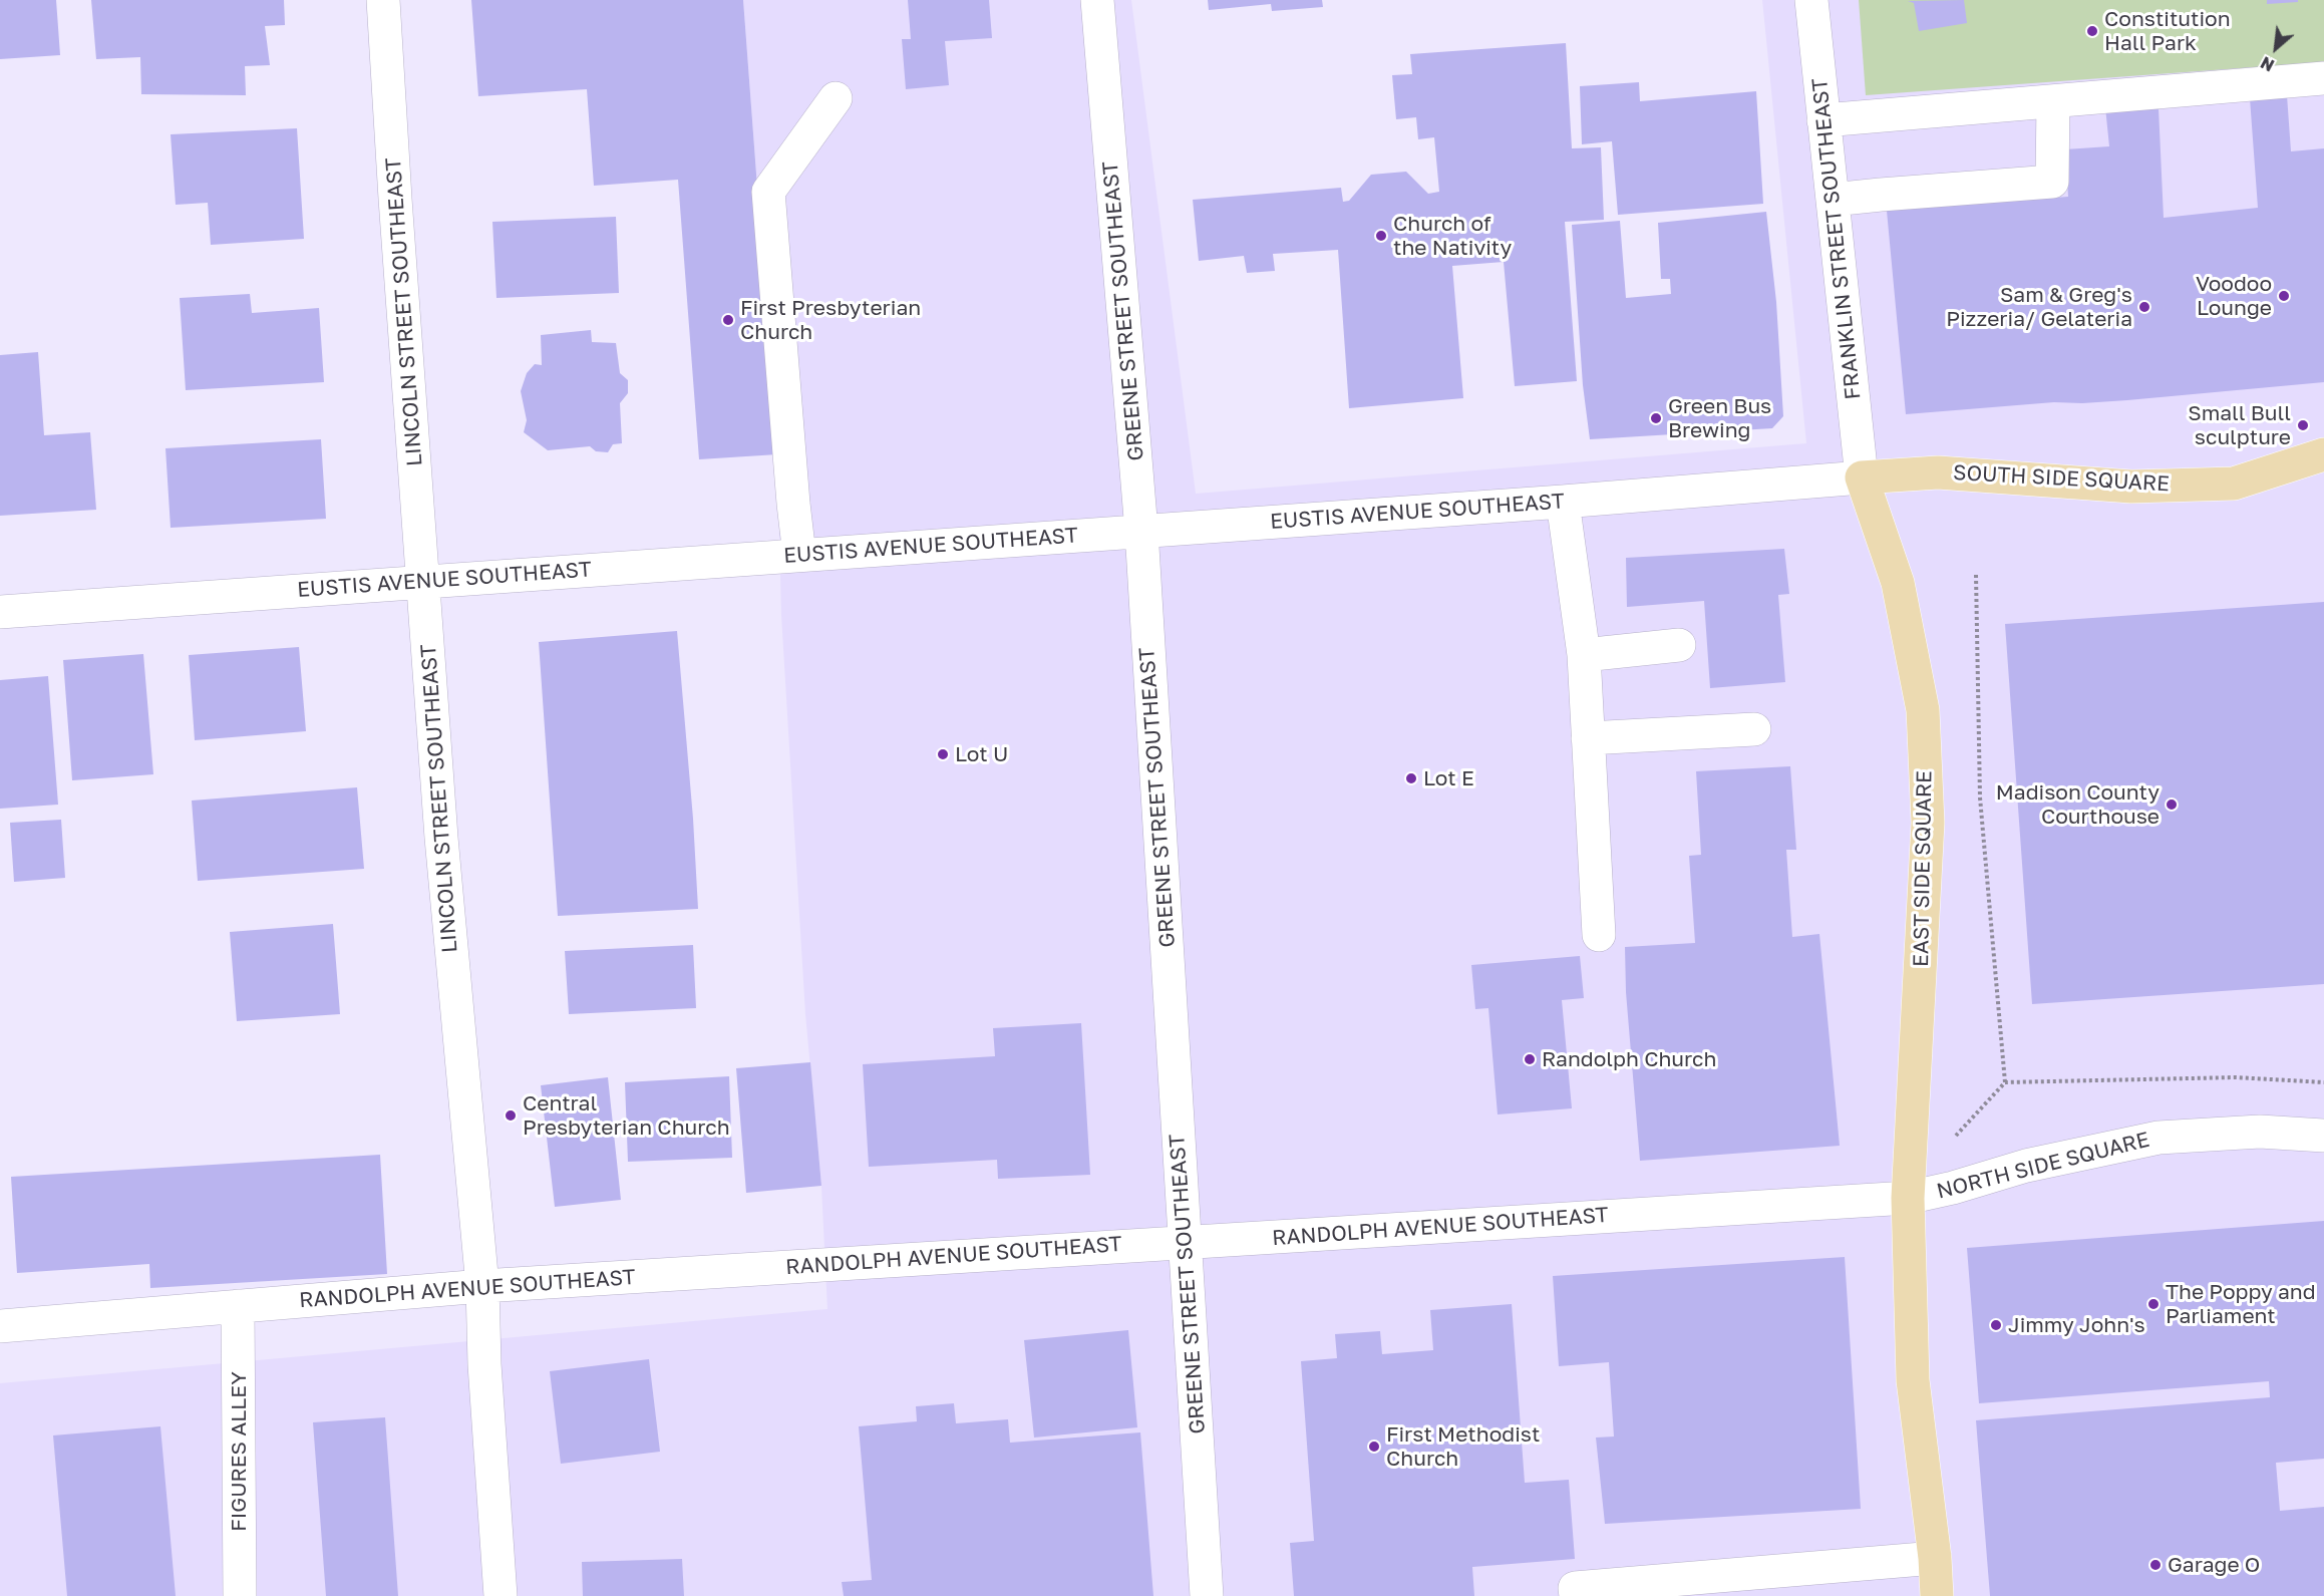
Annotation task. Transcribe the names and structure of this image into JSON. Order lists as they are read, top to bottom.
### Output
{
  "streets": {
    "main road": ["SOUTH SIDE SQUARE", "EAST SIDE SQUARE"],
    "street": [
      "FRANKLIN STREET SOUTHEAST",
      "GREENE STREET SOUTHEAST",
      "LINCOLN STREET SOUTHEAST",
      "EUSTIS AVENUE SOUTHEAST",
      "NORTH SIDE SQUARE",
      "RANDOLPH AVENUE SOUTHEAST",
      "FIGURES ALLEY"
    ]
  },
  "crossings": [
    ["FRANKLIN STREET SOUTHEAST", "SOUTH SIDE SQUARE"],
    ["FRANKLIN STREET SOUTHEAST", "EUSTIS AVENUE SOUTHEAST"],
    ["FRANKLIN STREET SOUTHEAST", "EAST SIDE SQUARE"],
    ["GREENE STREET SOUTHEAST", "EUSTIS AVENUE SOUTHEAST"],
    ["GREENE STREET SOUTHEAST", "RANDOLPH AVENUE SOUTHEAST"],
    ["LINCOLN STREET SOUTHEAST", "EUSTIS AVENUE SOUTHEAST"],
    ["LINCOLN STREET SOUTHEAST", "RANDOLPH AVENUE SOUTHEAST"],
    ["SOUTH SIDE SQUARE", "EUSTIS AVENUE SOUTHEAST"],
    ["SOUTH SIDE SQUARE", "EAST SIDE SQUARE"],
    ["EUSTIS AVENUE SOUTHEAST", "EAST SIDE SQUARE"],
    ["EAST SIDE SQUARE", "NORTH SIDE SQUARE"],
    ["EAST SIDE SQUARE", "RANDOLPH AVENUE SOUTHEAST"],
    ["NORTH SIDE SQUARE", "RANDOLPH AVENUE SOUTHEAST"],
    ["RANDOLPH AVENUE SOUTHEAST", "FIGURES ALLEY"]
  ],
  "places": [
    "Constitution Hall Park",
    "Church of the Nativity",
    "Voodoo Lounge",
    "Sam & Greg's Pizzeria/ Gelateria",
    "First Presbyterian Church",
    "Green Bus Brewing",
    "Small Bull sculpture",
    "Lot U",
    "Lot E",
    "Madison County Courthouse",
    "Randolph Church",
    "Central Presbyterian Church",
    "The Poppy and Parliament",
    "Jimmy John's",
    "First Methodist Church",
    "Garage O"
  ],
  "north": "bottom left"
}
